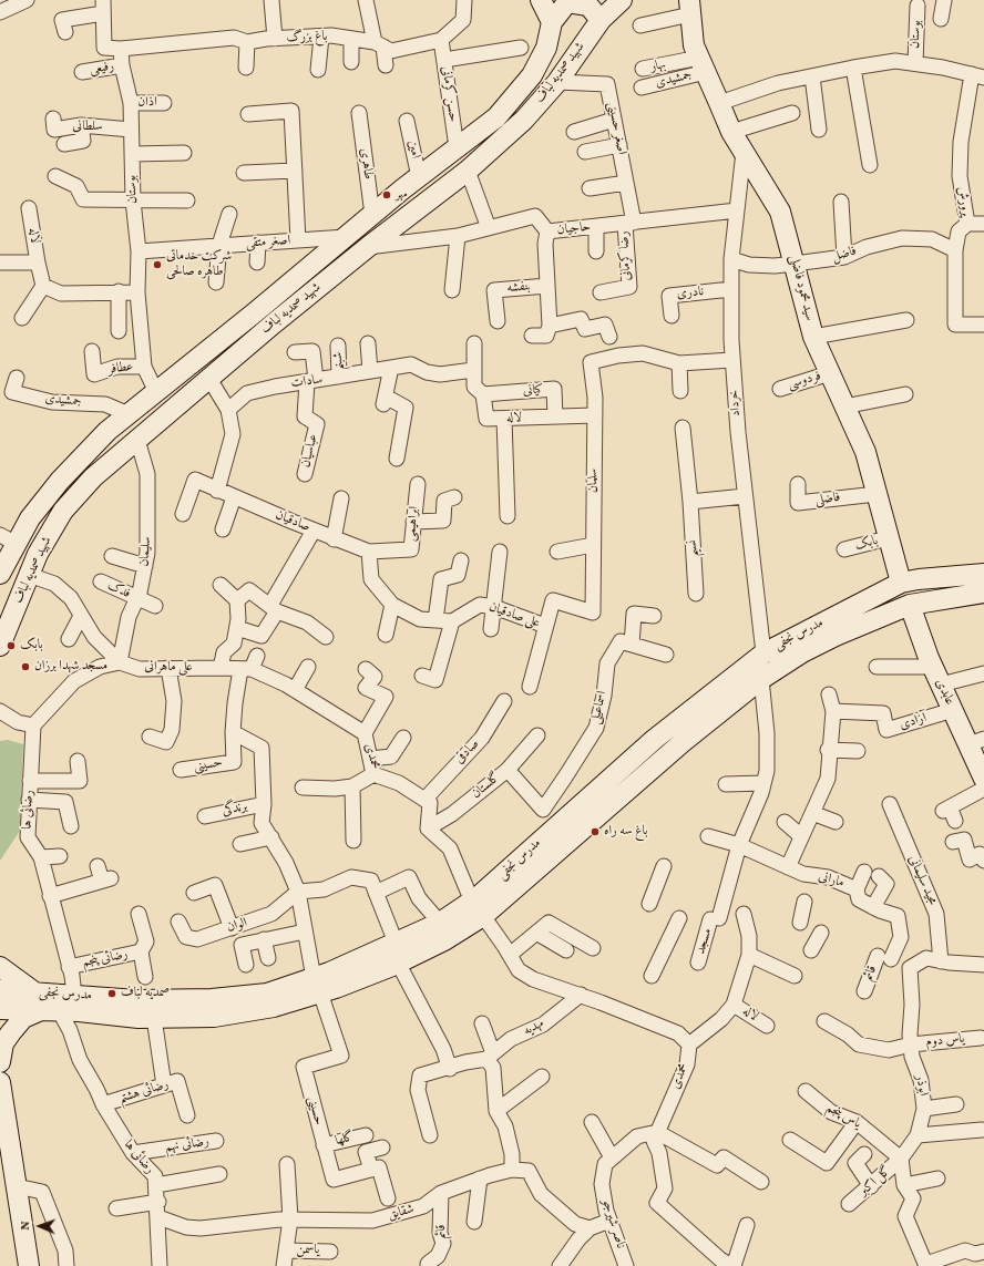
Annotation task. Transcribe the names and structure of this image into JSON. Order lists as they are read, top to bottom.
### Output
{
  "streets": {
    "main road": [
      "شهید صمدیه لباف",
      "سید محمود فاضلی",
      "مدرس نجفی",
      "عابدی"
    ],
    "street": [
      "بوستان",
      "باغ بزرگ",
      "بهار",
      "رفیعی",
      "جمشیدی",
      "حسن کرمانی",
      "اذان",
      "سلطانی",
      "اصغر حسینی",
      "امین",
      "طاهری",
      "پرورش",
      "حاجیان",
      "لاله",
      "اصغر متقی",
      "فاضل",
      "رضا کرمانی",
      "بنفشه",
      "نادری",
      "شبنم",
      "عطافر",
      "فردوسی",
      "سادات",
      "کیانی",
      "خرداد",
      "عباسیان",
      "سلمان",
      "فاضلی",
      "صادقیان",
      "ابراهیمی",
      "بابک",
      "نسیم",
      "سلیمان",
      "فدک",
      "علی صادقیان",
      "علی ماهرانی",
      "اسماعیلی",
      "آزادی",
      "صادقی",
      "محمدی",
      "حسینی",
      "گلستان",
      "رضائی ها",
      "برندگی",
      "مارانی",
      "مجید سلیمانی",
      "الوان",
      "مسجد",
      "رضائی پنجم",
      "قائم",
      "مهدیه",
      "یاس دوم",
      "ابوذر",
      "رضائی هشتم",
      "یاس پنجم",
      "گلها",
      "رضائی نهم",
      "گل اکبر",
      "شقایق",
      "ناصر شیرجو",
      "یاسمن"
    ]
  },
  "crossings": [
    ["بوستان", "باغ بزرگ"],
    ["بوستان", "رفیعی"],
    ["بوستان", "شهید صمدیه لباف"],
    ["بوستان", "اذان"],
    ["بوستان", "سلطانی"],
    ["بوستان", "اصغر متقی"],
    ["بوستان", "عطافر"],
    ["باغ بزرگ", "حسن کرمانی"],
    ["بهار", "جمشیدی"],
    ["بهار", "سید محمود فاضلی"],
    ["شهید صمدیه لباف", "جمشیدی"],
    ["شهید صمدیه لباف", "حسن کرمانی"],
    ["شهید صمدیه لباف", "اصغر حسینی"],
    ["شهید صمدیه لباف", "امین"],
    ["شهید صمدیه لباف", "طاهری"],
    ["شهید صمدیه لباف", "حاجیان"],
    ["شهید صمدیه لباف", "اصغر متقی"],
    ["شهید صمدیه لباف", "سلیمان"],
    ["شهید صمدیه لباف", "علی ماهرانی"],
    ["جمشیدی", "سید محمود فاضلی"],
    ["اصغر حسینی", "حاجیان"],
    ["اصغر حسینی", "رضا کرمانی"],
    ["پرورش", "فاضل"],
    ["حاجیان", "رضا کرمانی"],
    ["حاجیان", "خرداد"],
    ["لاله", "سادات"],
    ["لاله", "کیانی"],
    ["لاله", "سلمان"],
    ["فاضل", "سید محمود فاضلی"],
    ["فاضل", "خرداد"],
    ["سید محمود فاضلی", "فردوسی"],
    ["سید محمود فاضلی", "خرداد"],
    ["سید محمود فاضلی", "فاضلی"],
    ["سید محمود فاضلی", "بابک"],
    ["سید محمود فاضلی", "مدرس نجفی"],
    ["نادری", "خرداد"],
    ["شبنم", "سادات"],
    ["سادات", "عباسیان"],
    ["خرداد", "سلمان"],
    ["خرداد", "مدرس نجفی"],
    ["سلمان", "علی صادقیان"],
    ["صادقیان", "ابراهیمی"],
    ["سلیمان", "فدک"],
    ["سلیمان", "علی ماهرانی"],
    ["مدرس نجفی", "عابدی"],
    ["مدرس نجفی", "حسینی"],
    ["مدرس نجفی", "رضائی ها"],
    ["علی ماهرانی", "محمدی"],
    ["علی ماهرانی", "حسینی"],
    ["عابدی", "آزادی"],
    ["اسماعیلی", "گلستان"],
    ["صادقی", "محمدی"],
    ["محمدی", "حسینی"],
    ["محمدی", "ناصر شیرجو"],
    ["حسینی", "برندگی"],
    ["حسینی", "الوان"],
    ["حسینی", "گلها"],
    ["رضائی ها", "رضائی پنجم"],
    ["رضائی ها", "رضائی هشتم"],
    ["رضائی ها", "رضائی نهم"],
    ["رضائی ها", "شقایق"],
    ["مارانی", "مسجد"],
    ["مجید سلیمانی", "ابوذر"],
    ["قائم", "شقایق"],
    ["یاس دوم", "ابوذر"],
    ["ابوذر", "یاس پنجم"],
    ["ابوذر", "گل اکبر"],
    ["یاس پنجم", "گل اکبر"]
  ],
  "places": [
    "مهر",
    "شرکت خدماتی طاهره صالحی",
    "بابک",
    "مسجد شهدا برزان",
    "باغ سه راه",
    "صمدیه لباف"
  ],
  "north": "left"
}
